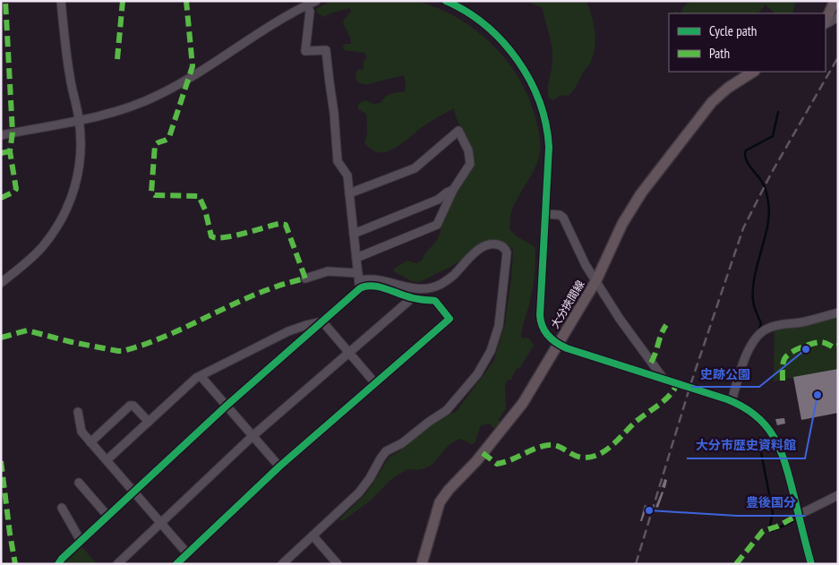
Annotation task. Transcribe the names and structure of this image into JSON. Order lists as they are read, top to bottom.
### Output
{
  "streets": {
    "main road": ["大分挾間線"]
  },
  "places": ["史跡公園", "大分市歴史資料館", "豊後国分"],
  "legend": ["Cycle path", "Path"]
}
